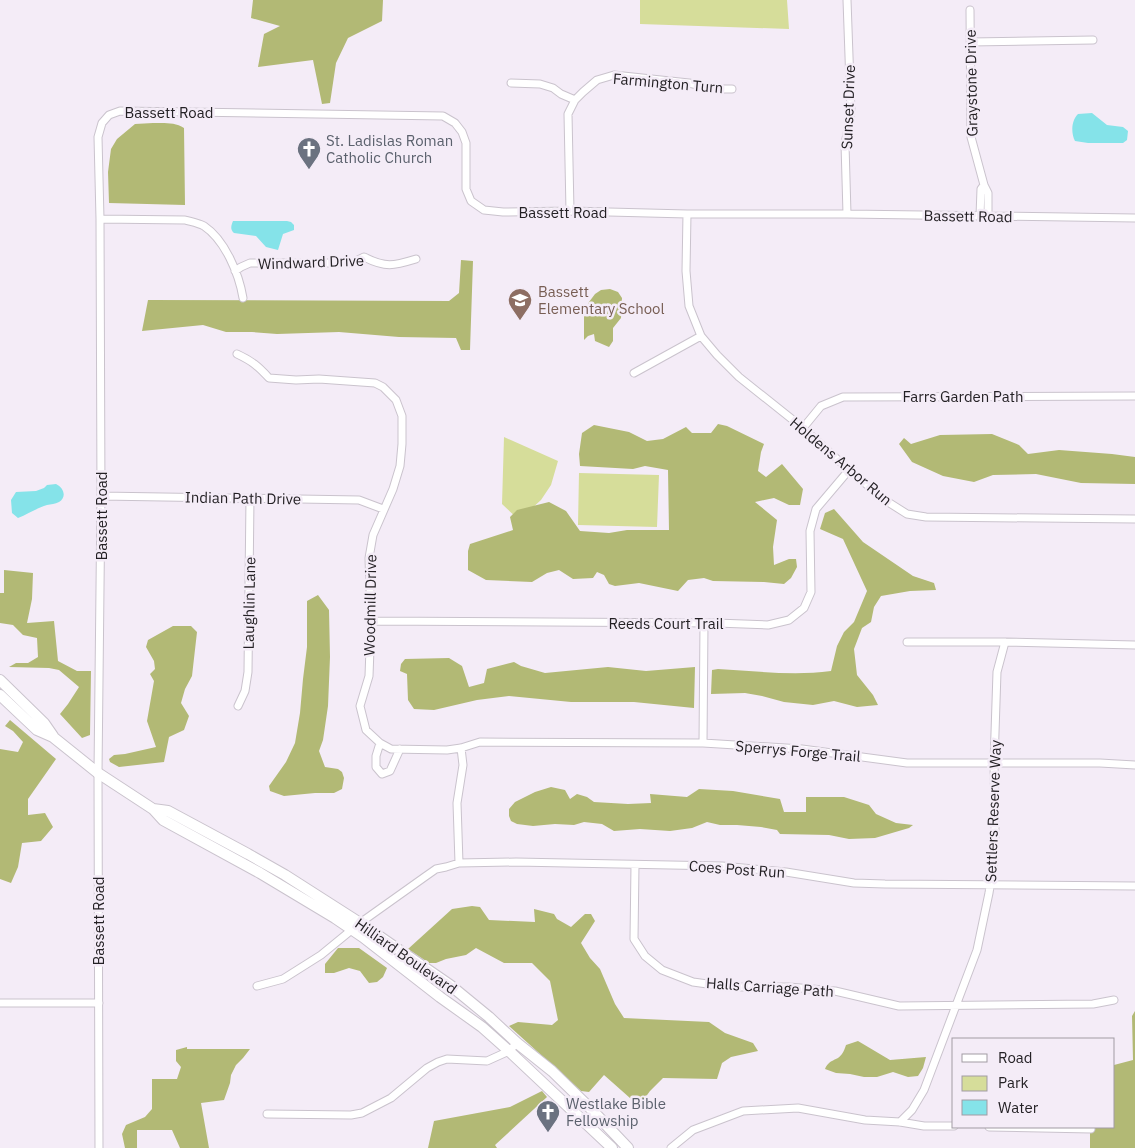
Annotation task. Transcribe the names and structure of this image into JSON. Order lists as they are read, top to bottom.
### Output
{
  "streets": {
    "main road": ["Hilliard Boulevard"],
    "street": [
      "Farmington Turn",
      "Graystone Drive",
      "Sunset Drive",
      "Bassett Road",
      "Windward Drive",
      "Farrs Garden Path",
      "Holdens Arbor Run",
      "Indian Path Drive",
      "Laughlin Lane",
      "Woodmill Drive",
      "Reeds Court Trail",
      "Sperrys Forge Trail",
      "Settlers Reserve Way",
      "Coes Post Run",
      "Halls Carriage Path"
    ]
  },
  "crossings": [
    ["Graystone Drive", "Bassett Road"],
    ["Sunset Drive", "Bassett Road"],
    ["Bassett Road", "Holdens Arbor Run"],
    ["Bassett Road", "Indian Path Drive"],
    ["Bassett Road", "Hilliard Boulevard"],
    ["Farrs Garden Path", "Holdens Arbor Run"],
    ["Holdens Arbor Run", "Reeds Court Trail"],
    ["Indian Path Drive", "Laughlin Lane"],
    ["Indian Path Drive", "Woodmill Drive"],
    ["Woodmill Drive", "Reeds Court Trail"],
    ["Woodmill Drive", "Sperrys Forge Trail"],
    ["Sperrys Forge Trail", "Settlers Reserve Way"],
    ["Settlers Reserve Way", "Coes Post Run"],
    ["Settlers Reserve Way", "Halls Carriage Path"],
    ["Coes Post Run", "Hilliard Boulevard"],
    ["Coes Post Run", "Halls Carriage Path"]
  ],
  "places": {
    "church": ["St. Ladislas Roman Catholic Church", "Westlake Bible Fellowship"],
    "school or university": ["Bassett Elementary School"]
  },
  "legend": ["Road", "Park", "Water"]
}
